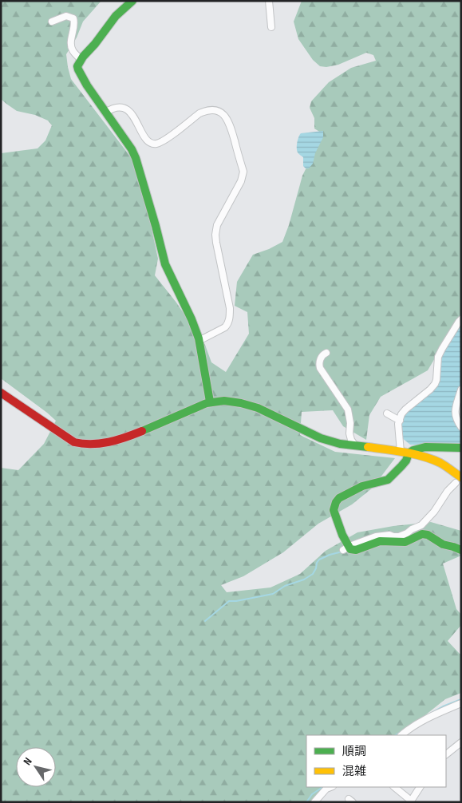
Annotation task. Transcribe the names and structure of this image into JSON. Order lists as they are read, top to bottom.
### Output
{
  "legend": ["順調", "混雑"],
  "north": "top left"
}
